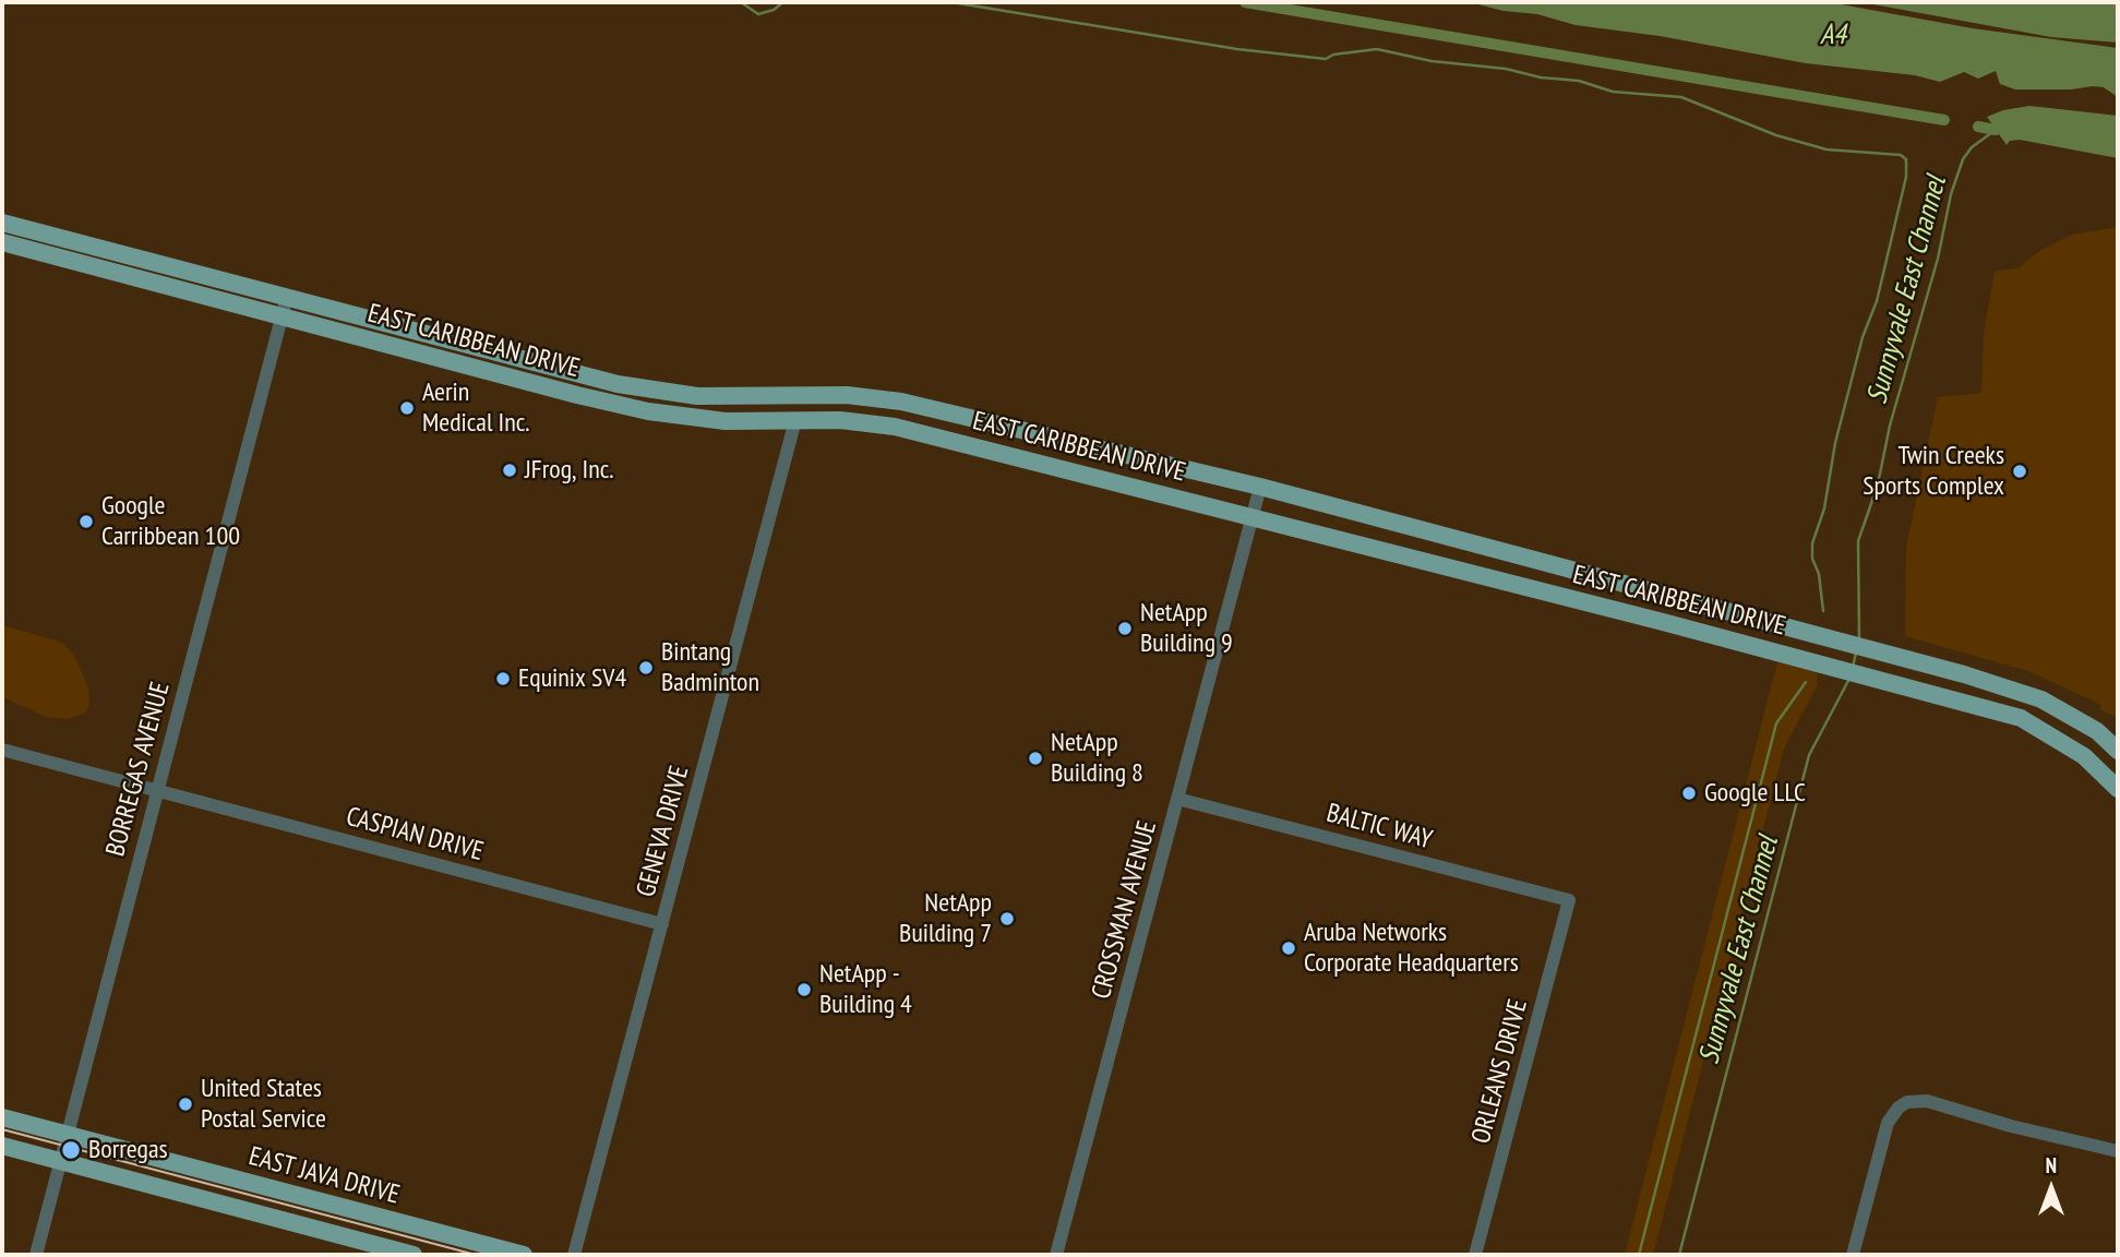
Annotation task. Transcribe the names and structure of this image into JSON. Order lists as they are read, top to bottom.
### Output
{
  "streets": {
    "main road": ["EAST CARIBBEAN DRIVE", "EAST JAVA DRIVE"],
    "street": [
      "BORREGAS AVENUE",
      "BALTIC WAY",
      "GENEVA DRIVE",
      "CASPIAN DRIVE",
      "CROSSMAN AVENUE",
      "ORLEANS DRIVE"
    ]
  },
  "crossings": [
    ["EAST CARIBBEAN DRIVE", "BORREGAS AVENUE"],
    ["EAST CARIBBEAN DRIVE", "GENEVA DRIVE"],
    ["EAST CARIBBEAN DRIVE", "CROSSMAN AVENUE"],
    ["BORREGAS AVENUE", "CASPIAN DRIVE"],
    ["BORREGAS AVENUE", "EAST JAVA DRIVE"],
    ["BALTIC WAY", "CROSSMAN AVENUE"],
    ["BALTIC WAY", "ORLEANS DRIVE"],
    ["GENEVA DRIVE", "CASPIAN DRIVE"]
  ],
  "water": ["A4", "Sunnyvale East Channel"],
  "places": [
    "Aerin Medical Inc.",
    "JFrog, Inc.",
    "Twin Creeks Sports Complex",
    "Google Carribbean 100",
    "NetApp Building 9",
    "Bintang Badminton",
    "Equinix SV4",
    "NetApp Building 8",
    "Google LLC",
    "NetApp Building 7",
    "Aruba Networks Corporate Headquarters",
    "NetApp - Building 4",
    "United States Postal Service",
    "Borregas"
  ],
  "north": "top"
}
